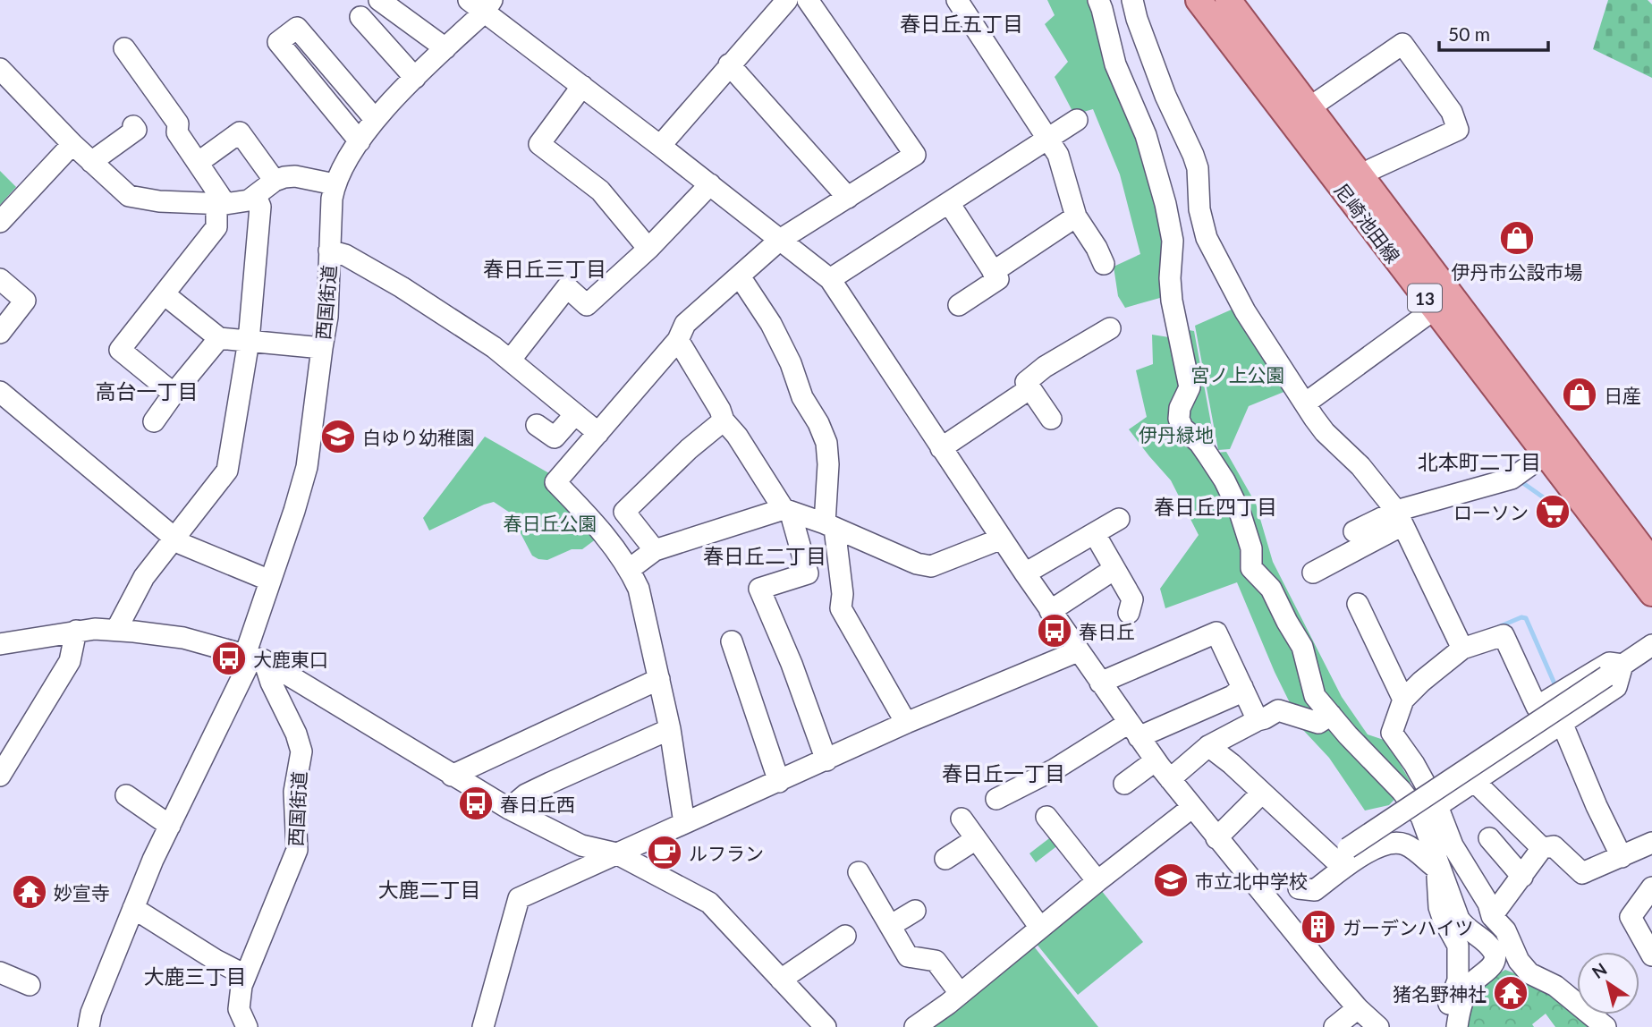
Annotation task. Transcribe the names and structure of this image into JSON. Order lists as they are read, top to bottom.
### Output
{
  "streets": {
    "main road": ["尼崎池田線", "13"],
    "street": ["西国街道"]
  },
  "districts": [
    "春日丘五丁目",
    "春日丘三丁目",
    "高台一丁目",
    "北本町二丁目",
    "春日丘四丁目",
    "春日丘二丁目",
    "春日丘一丁目",
    "大鹿二丁目",
    "大鹿三丁目"
  ],
  "parks": ["宮ノ上公園", "伊丹緑地", "春日丘公園"],
  "places": {
    "shop": ["伊丹市公設市場", "日産"],
    "school or university": ["白ゆり幼稚園", "市立北中学校"],
    "supermarket": ["ローソン"],
    "bus stop": ["春日丘", "大鹿東口", "春日丘西"],
    "cafe": ["ルフラン"],
    "temple": ["妙宣寺", "猪名野神社"],
    "building": ["ガーデンハイツ"]
  },
  "scale_bar": "50 m",
  "north": "top left"
}
